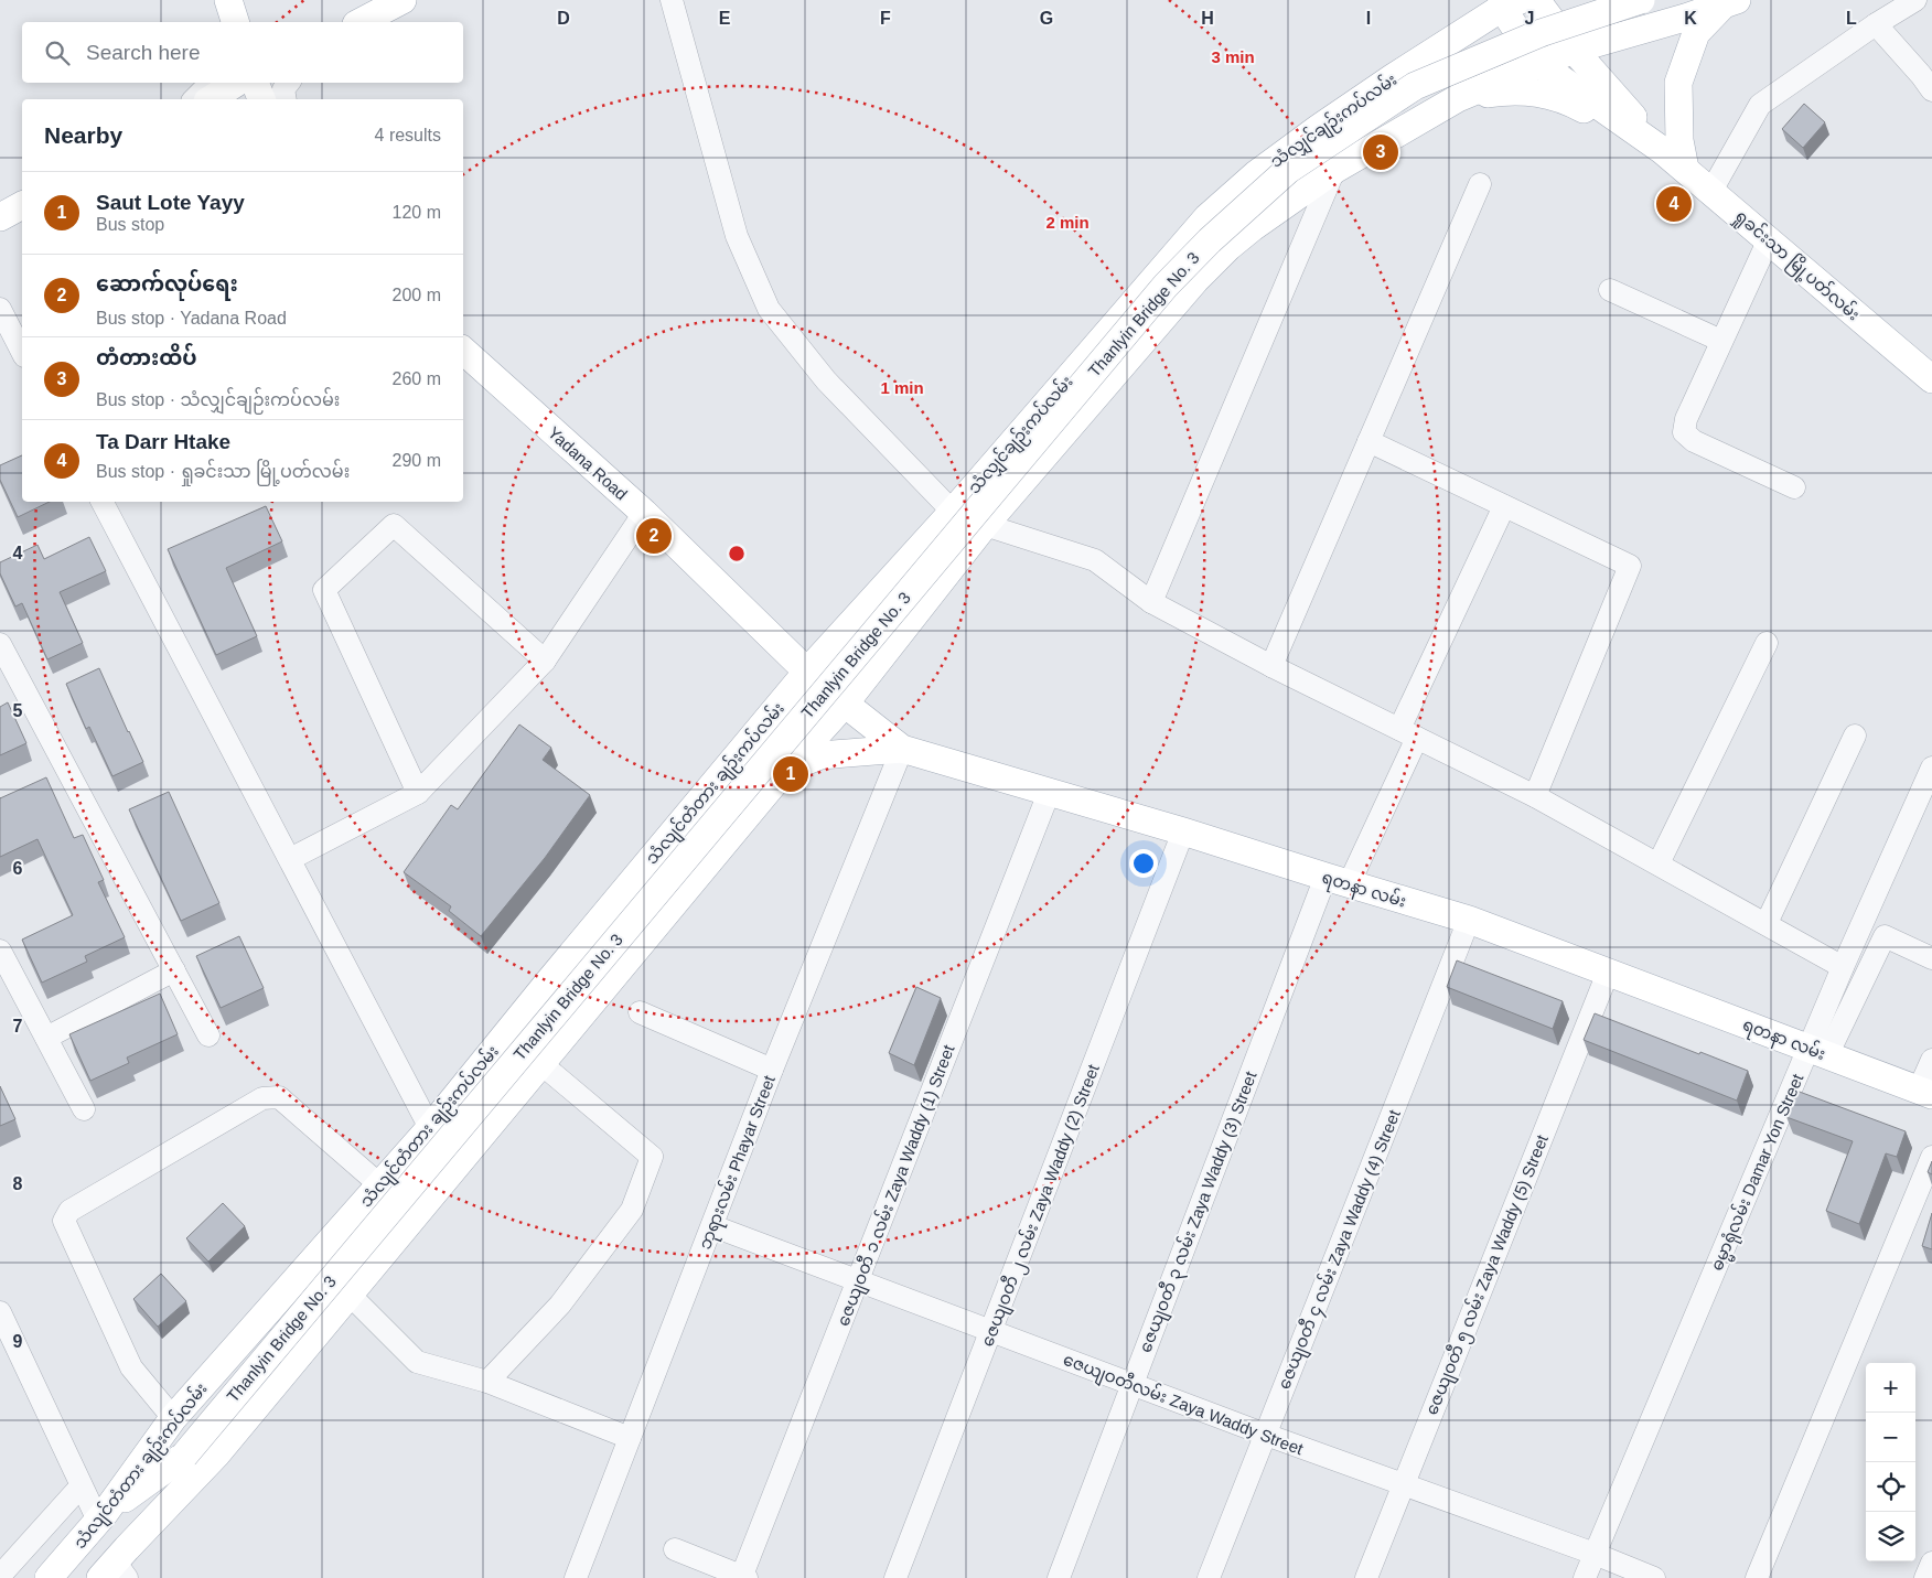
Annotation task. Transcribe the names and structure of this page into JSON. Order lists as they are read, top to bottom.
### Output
{
  "streets": {
    "main road": [
      "သံလျှင်ချဉ်းကပ်လမ်း",
      "ရှုခင်းသာ မြို့ပတ်လမ်း",
      "Thanlyin Bridge No. 3",
      "Yadana Road",
      "သံလျင်တံတား ချဉ်းကပ်လမ်း",
      "ရတနာ လမ်း"
    ],
    "street": [
      "ဘုရားလမ်း Phayar Street",
      "ဓမ္မာရုံလမ်း Damar Yon Street",
      "ဇေယျဝတီ ၁ လမ်း Zaya Waddy (1) Street",
      "ဇေယျဝတီ ၂ လမ်း Zaya Waddy (2) Street",
      "ဇေယျဝတီ ၃ လမ်း Zaya Waddy (3) Street",
      "ဇေယျဝတီ ၄ လမ်း Zaya Waddy (4) Street",
      "ဇေယျဝတီ ၅ လမ်း Zaya Waddy (5) Street",
      "ဇေယျဝတီလမ်း Zaya Waddy Street"
    ]
  },
  "crossings": [
    ["သံလျှင်ချဉ်းကပ်လမ်း", "ရှုခင်းသာ မြို့ပတ်လမ်း"],
    ["သံလျှင်ချဉ်းကပ်လမ်း", "Yadana Road"],
    ["သံလျှင်ချဉ်းကပ်လမ်း", "သံလျင်တံတား ချဉ်းကပ်လမ်း"],
    ["သံလျှင်ချဉ်းကပ်လမ်း", "ရတနာ လမ်း"],
    ["Yadana Road", "သံလျင်တံတား ချဉ်းကပ်လမ်း"],
    ["Yadana Road", "ရတနာ လမ်း"],
    ["သံလျင်တံတား ချဉ်းကပ်လမ်း", "ရတနာ လမ်း"],
    ["ရတနာ လမ်း", "ဘုရားလမ်း Phayar Street"],
    ["ရတနာ လမ်း", "ဓမ္မာရုံလမ်း Damar Yon Street"],
    ["ရတနာ လမ်း", "ဇေယျဝတီ ၁ လမ်း Zaya Waddy (1) Street"],
    ["ရတနာ လမ်း", "ဇေယျဝတီ ၂ လမ်း Zaya Waddy (2) Street"],
    ["ရတနာ လမ်း", "ဇေယျဝတီ ၃ လမ်း Zaya Waddy (3) Street"],
    ["ရတနာ လမ်း", "ဇေယျဝတီ ၄ လမ်း Zaya Waddy (4) Street"],
    ["ရတနာ လမ်း", "ဇေယျဝတီ ၅ လမ်း Zaya Waddy (5) Street"],
    ["ဘုရားလမ်း Phayar Street", "ဇေယျဝတီလမ်း Zaya Waddy Street"],
    ["ဓမ္မာရုံလမ်း Damar Yon Street", "ဇေယျဝတီလမ်း Zaya Waddy Street"],
    ["ဇေယျဝတီ ၁ လမ်း Zaya Waddy (1) Street", "ဇေယျဝတီလမ်း Zaya Waddy Street"],
    ["ဇေယျဝတီ ၂ လမ်း Zaya Waddy (2) Street", "ဇေယျဝတီလမ်း Zaya Waddy Street"],
    ["ဇေယျဝတီ ၃ လမ်း Zaya Waddy (3) Street", "ဇေယျဝတီလမ်း Zaya Waddy Street"],
    ["ဇေယျဝတီ ၄ လမ်း Zaya Waddy (4) Street", "ဇေယျဝတီလမ်း Zaya Waddy Street"],
    ["ဇေယျဝတီ ၅ လမ်း Zaya Waddy (5) Street", "ဇေယျဝတီလမ်း Zaya Waddy Street"]
  ],
  "page": {
    "search": "Search here",
    "heading": ["Nearby", "4 results"],
    "pins": [
      "3",
      "4",
      "2",
      "1"
    ],
    "list": [
      {
        "mark": "1",
        "name": "Saut Lote Yayy",
        "note": "Bus stop",
        "value": "120 m"
      },
      {
        "mark": "2",
        "name": "ဆောက်လုပ်ရေး",
        "note": "Bus stop · Yadana Road",
        "value": "200 m"
      },
      {
        "mark": "3",
        "name": "တံတားထိပ်",
        "note": "Bus stop · သံလျှင်ချဉ်းကပ်လမ်း",
        "value": "260 m"
      },
      {
        "mark": "4",
        "name": "Ta Darr Htake",
        "note": "Bus stop · ရှုခင်းသာ မြို့ပတ်လမ်း",
        "value": "290 m"
      }
    ],
    "map_buttons": ["+", "−"]
  },
  "grid": {
    "columns": [
      "D",
      "E",
      "F",
      "G",
      "H",
      "I",
      "J",
      "K",
      "L"
    ],
    "rows": [
      "4",
      "5",
      "6",
      "7",
      "8",
      "9"
    ]
  },
  "rings": ["3 min", "2 min", "1 min"]
}
